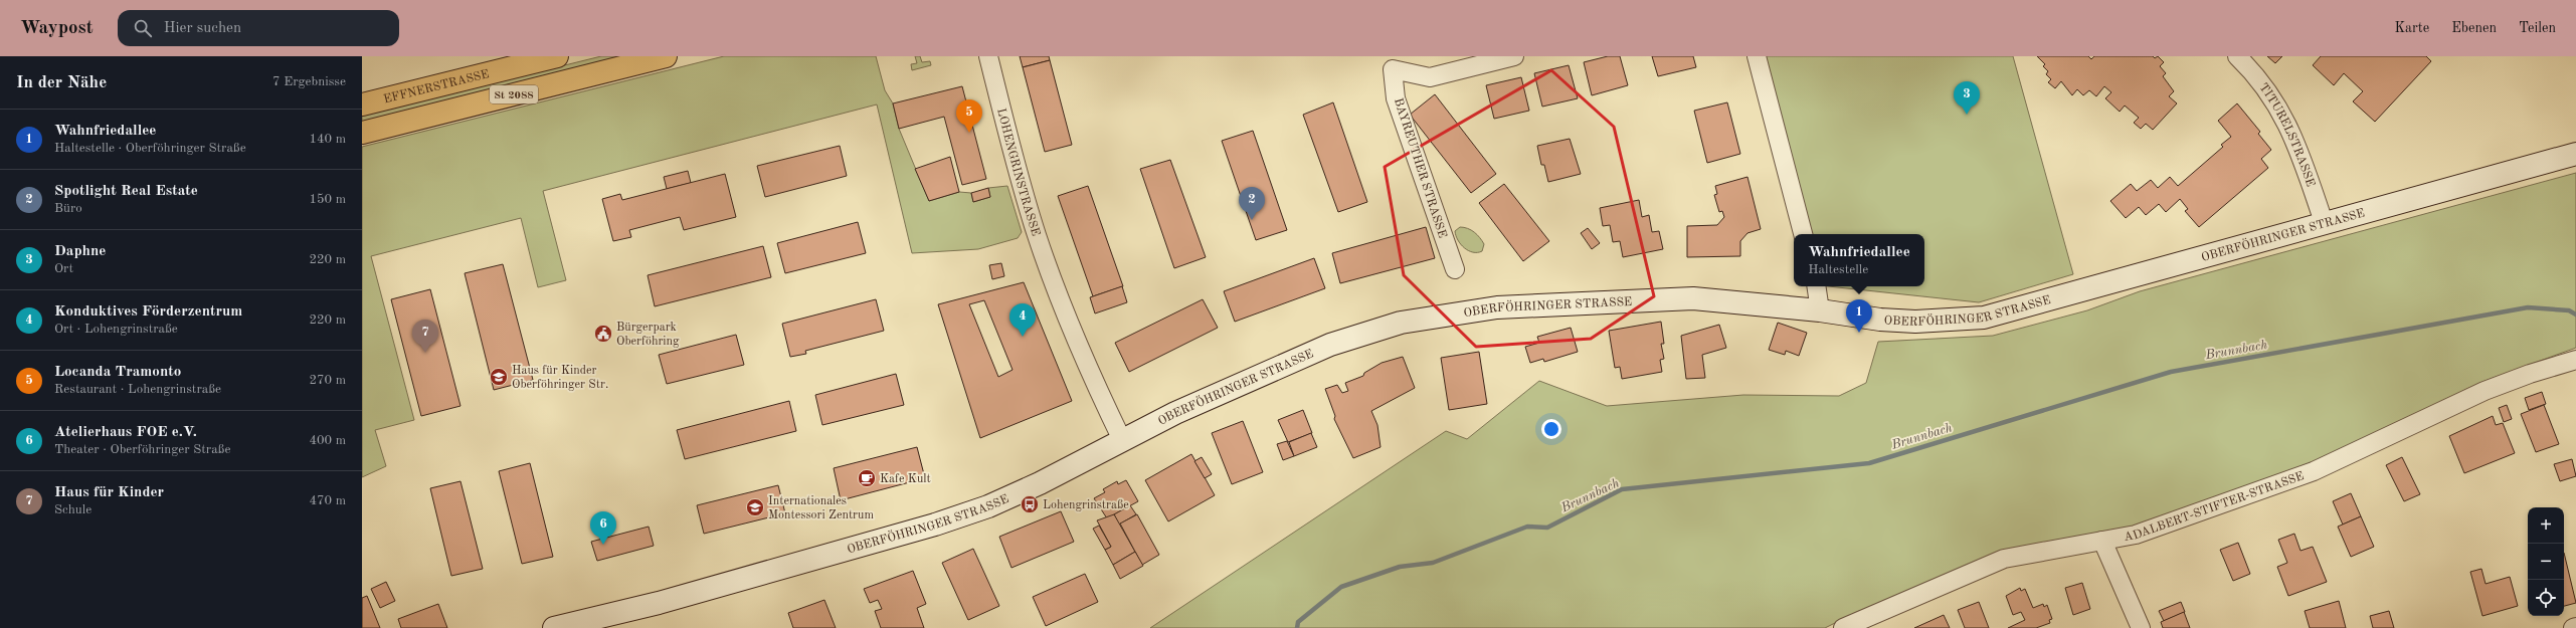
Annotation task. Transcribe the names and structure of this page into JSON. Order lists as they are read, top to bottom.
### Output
{
  "streets": {
    "highway": ["EFFNERSTRASSE", "St 2088"],
    "main road": ["OBERFÖHRINGER STRASSE"],
    "street": [
      "TITURELSTRASSE",
      "BAYREUTHER STRASSE",
      "LOHENGRINSTRASSE",
      "ADALBERT-STIFTER-STRASSE"
    ]
  },
  "crossings": [
    ["TITURELSTRASSE", "OBERFÖHRINGER STRASSE"],
    ["LOHENGRINSTRASSE", "OBERFÖHRINGER STRASSE"]
  ],
  "water": ["Brunnbach"],
  "places": {
    "public building": ["Bürgerpark Oberföhring"],
    "school or university": ["Haus für Kinder Oberföhringer Str.", "Internationales Montessori Zentrum"],
    "cafe": ["Kafe Kult"],
    "bus stop": ["Lohengrinstraße"]
  },
  "page": {
    "header": "Waypost",
    "search": "Hier suchen",
    "nav": ["Karte", "Ebenen", "Teilen"],
    "heading": ["In der Nähe", "7 Ergebnisse"],
    "pins": [
      "3",
      "5",
      "2",
      "1",
      "4",
      "7",
      "6"
    ],
    "list": [
      {
        "mark": "1",
        "name": "Wahnfriedallee",
        "note": "Haltestelle · Oberföhringer Straße",
        "value": "140 m"
      },
      {
        "mark": "2",
        "name": "Spotlight Real Estate",
        "note": "Büro",
        "value": "150 m"
      },
      {
        "mark": "3",
        "name": "Daphne",
        "note": "Ort",
        "value": "220 m"
      },
      {
        "mark": "4",
        "name": "Konduktives Förderzentrum",
        "note": "Ort · Lohengrinstraße",
        "value": "220 m"
      },
      {
        "mark": "5",
        "name": "Locanda Tramonto",
        "note": "Restaurant · Lohengrinstraße",
        "value": "270 m"
      },
      {
        "mark": "6",
        "name": "Atelierhaus FOE e.V.",
        "note": "Theater · Oberföhringer Straße",
        "value": "400 m"
      },
      {
        "mark": "7",
        "name": "Haus für Kinder",
        "note": "Schule",
        "value": "470 m"
      }
    ],
    "popup": ["Wahnfriedallee", "Haltestelle"],
    "map_buttons": ["+", "−"]
  }
}
